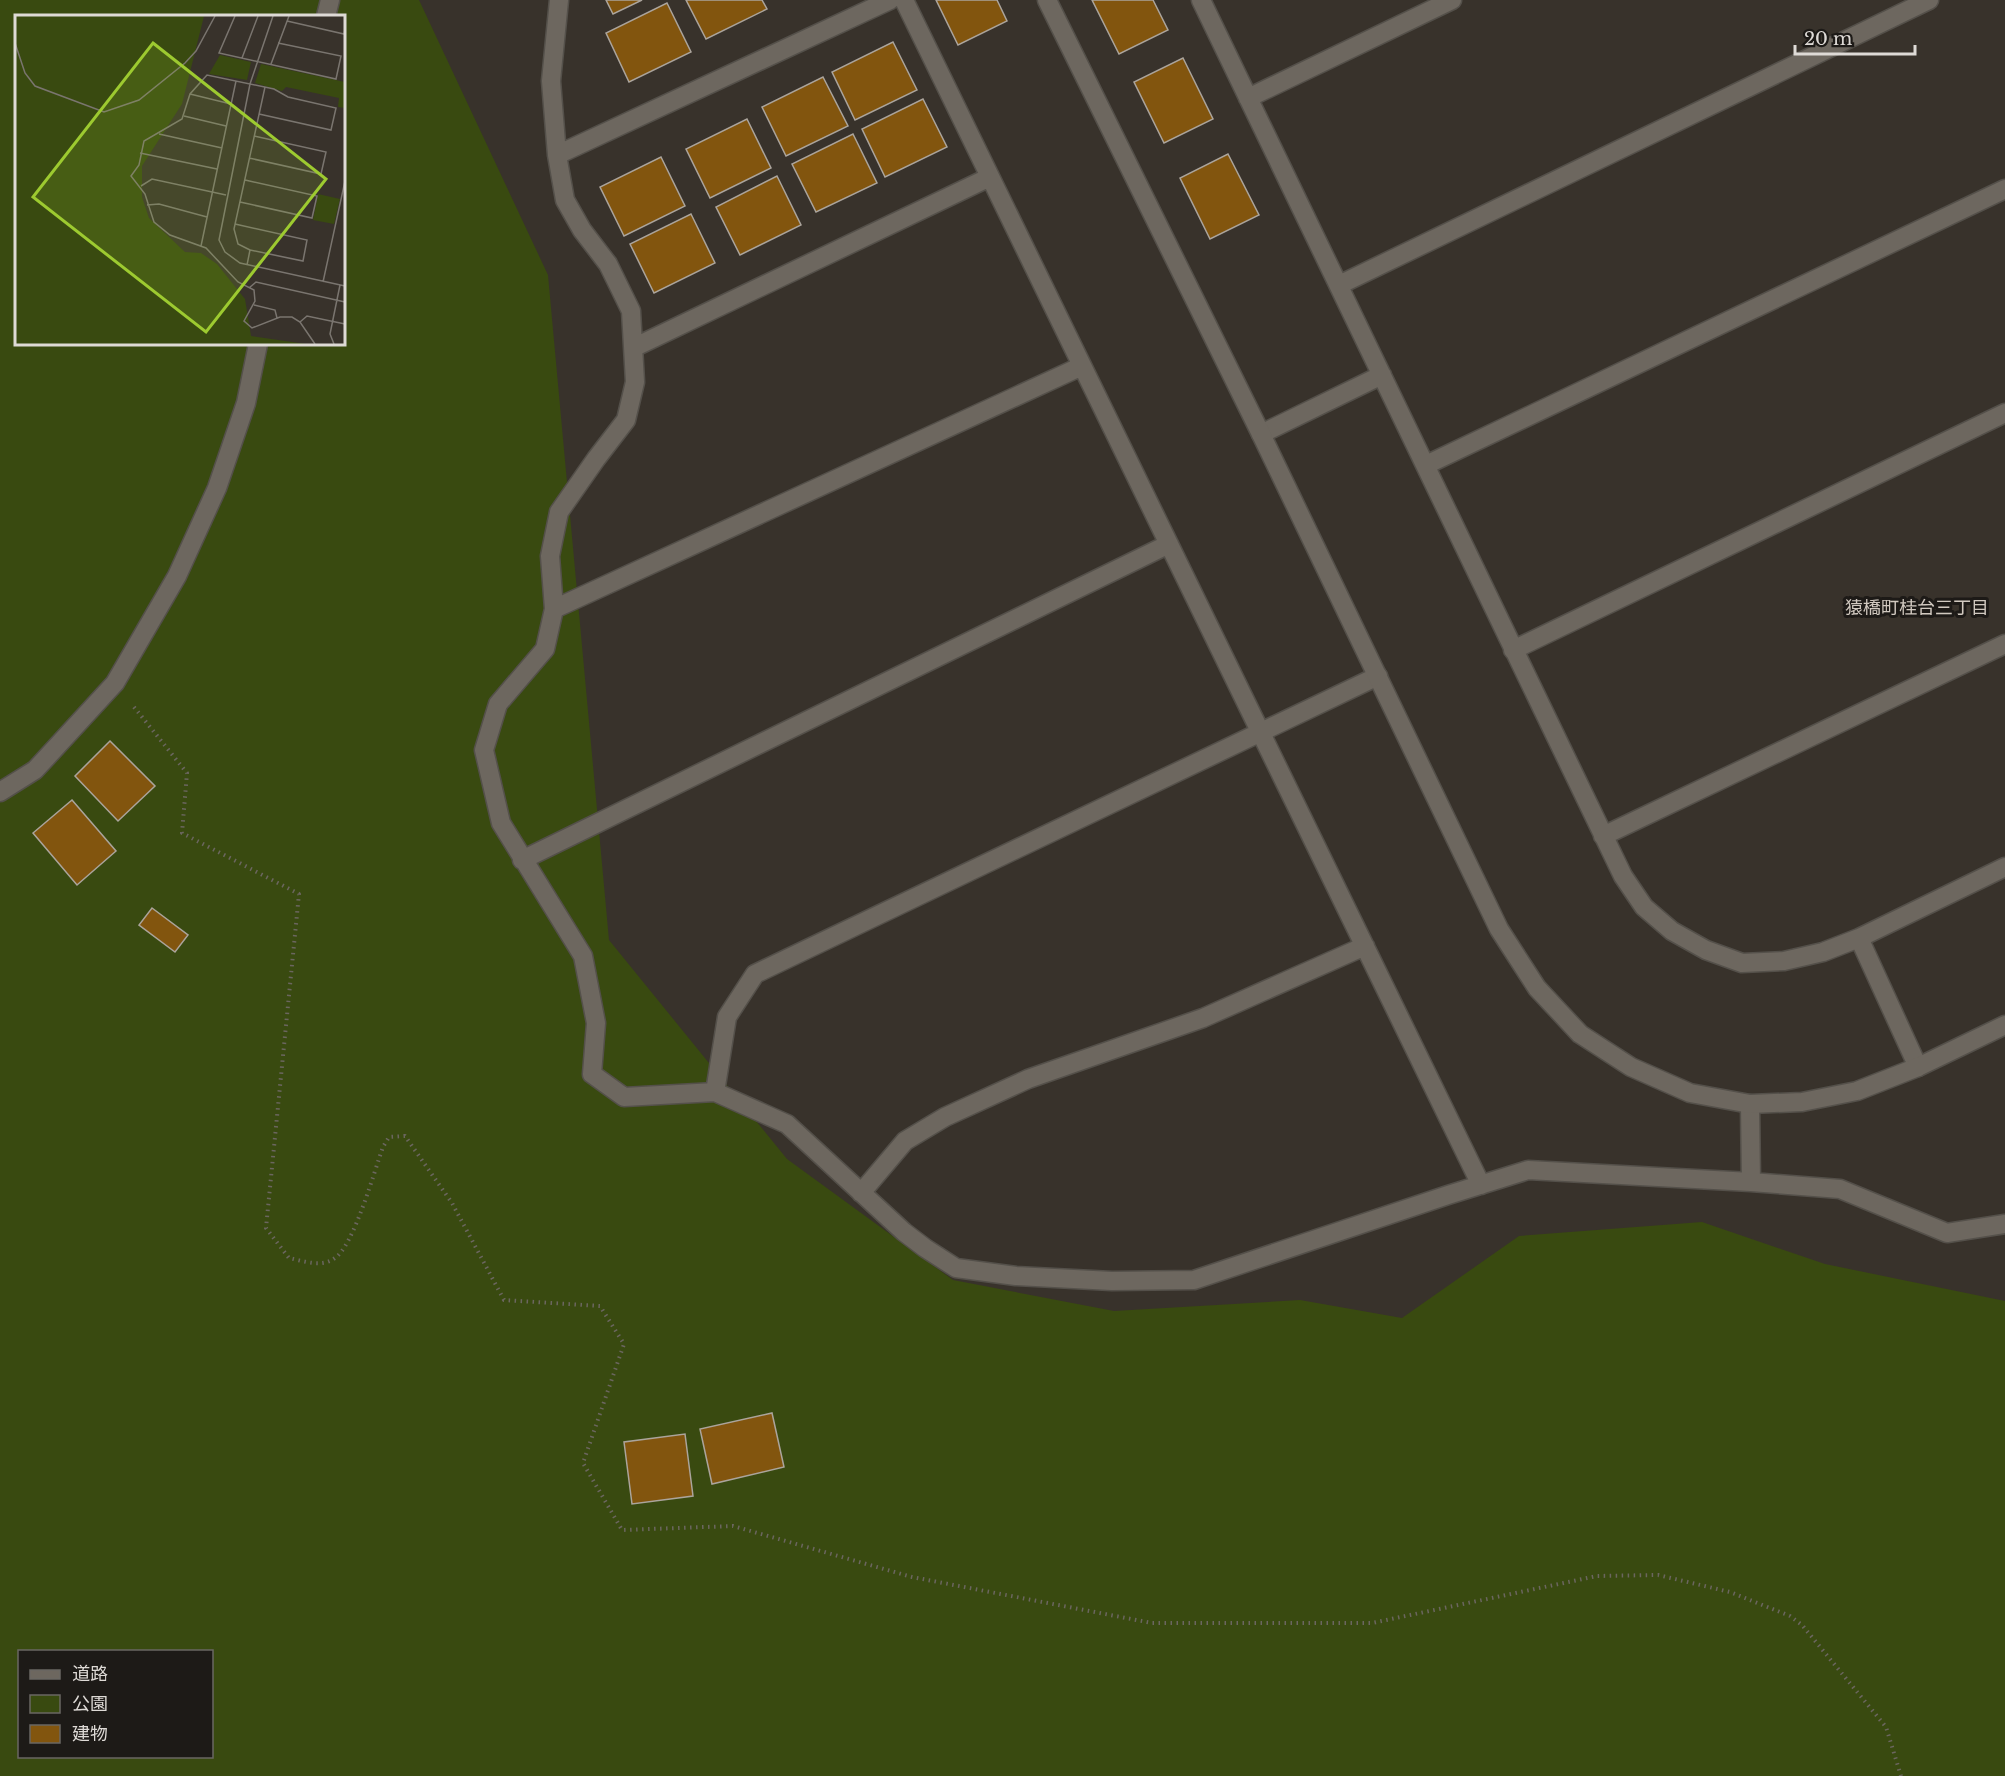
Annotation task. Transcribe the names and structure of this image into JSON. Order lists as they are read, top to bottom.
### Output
{
  "districts": ["猿橋町桂台三丁目"],
  "legend": ["道路", "公園", "建物"],
  "scale_bar": "20 m"
}
